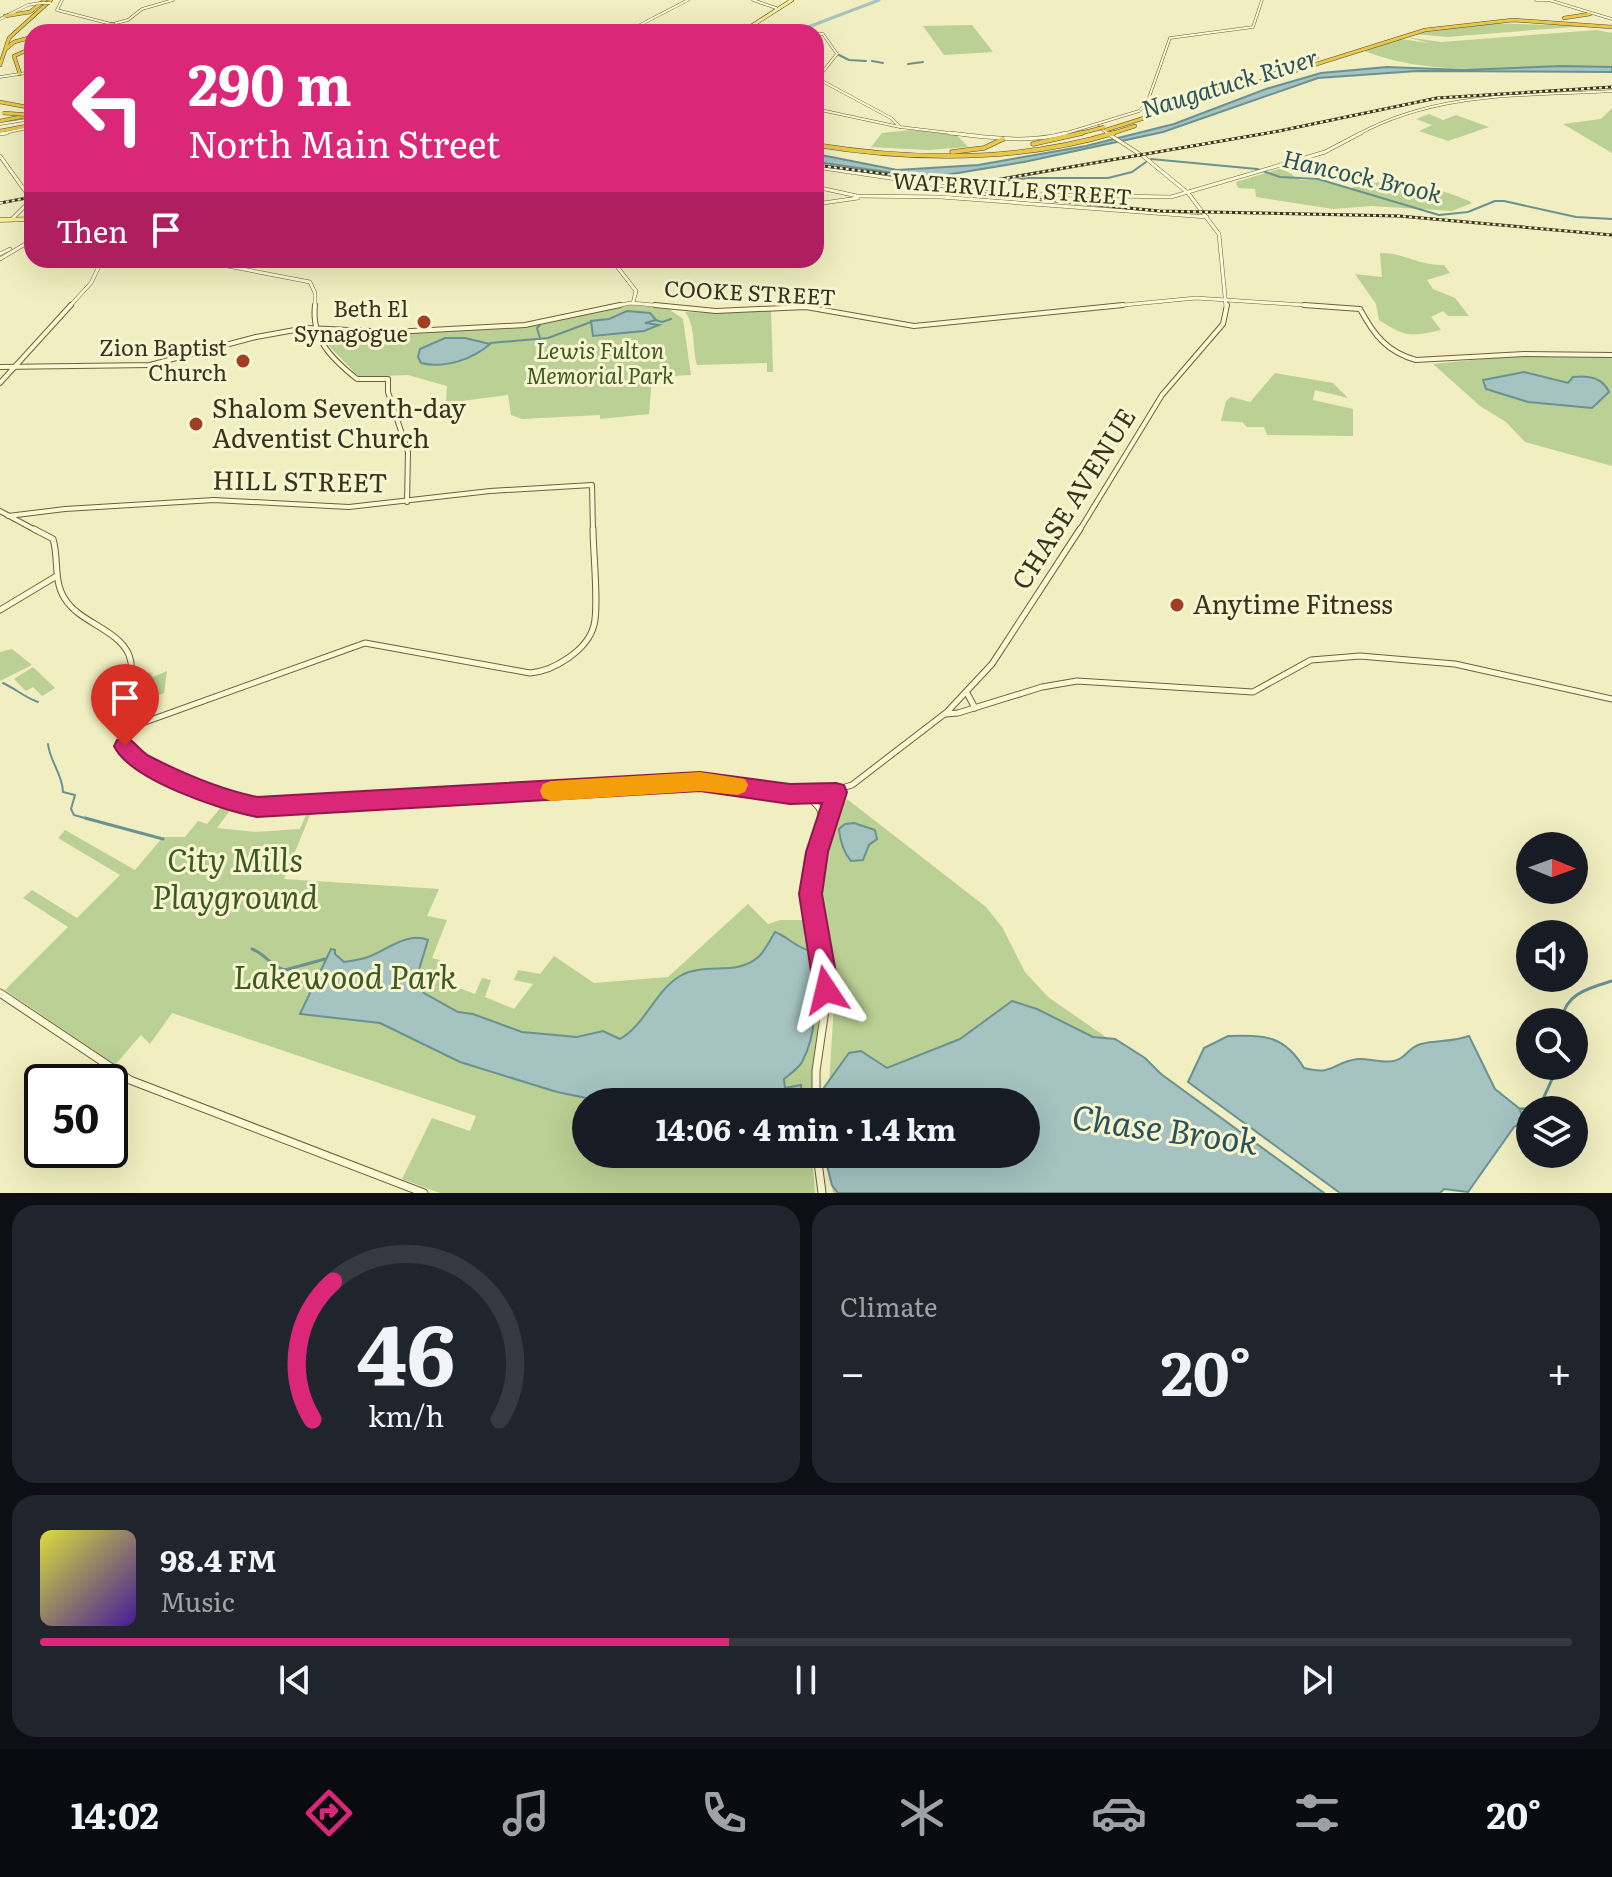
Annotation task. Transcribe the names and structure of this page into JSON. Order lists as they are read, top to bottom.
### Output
{
  "streets": {
    "main road": [
      "WATERVILLE STREET",
      "COOKE STREET",
      "HILL STREET",
      "CHASE AVENUE"
    ]
  },
  "crossings": [
    ["COOKE STREET", "CHASE AVENUE"]
  ],
  "water": ["Naugatuck River", "Hancock Brook", "Chase Brook"],
  "parks": ["Lewis Fulton Memorial Park", "City Mills Playground", "Lakewood Park"],
  "places": [
    "Beth El Synagogue",
    "Zion Baptist Church",
    "Shalom Seventh-day Adventist Church",
    "Anytime Fitness"
  ],
  "north": "right",
  "page": {
    "turn": ["290 m", "North Main Street"],
    "then": "Then",
    "limit": "50",
    "trip": "14:06 · 4 min · 1.4 km",
    "tile": "Climate",
    "heat": ["−", "20°", "+"],
    "song": ["98.4 FM", "Music"],
    "tabs": ["14:02", "20°"],
    "gauge": ["46", "km/h"]
  }
}
